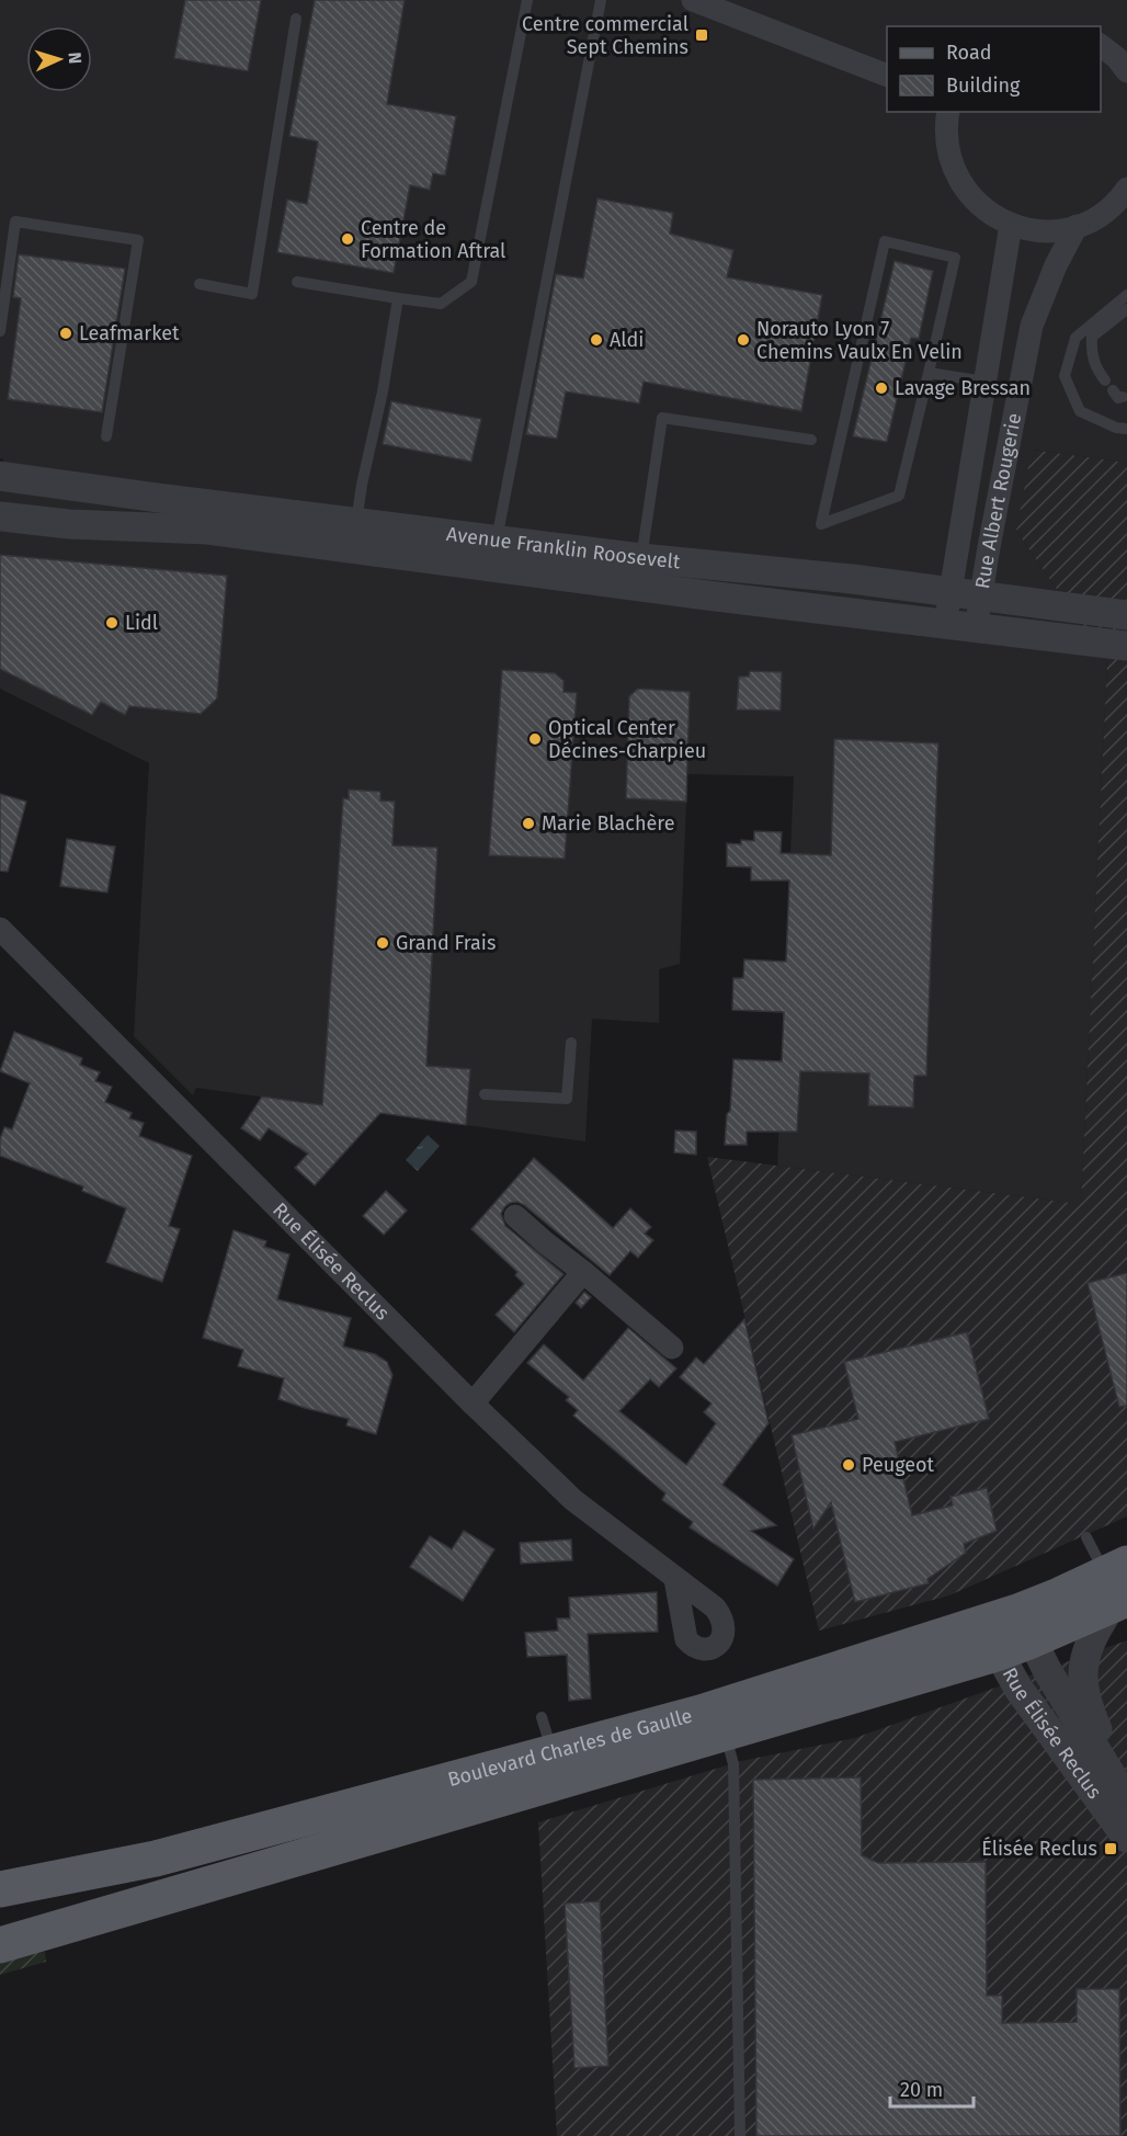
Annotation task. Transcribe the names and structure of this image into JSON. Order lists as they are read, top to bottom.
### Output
{
  "streets": {
    "main road": ["Boulevard Charles de Gaulle"],
    "street": ["Rue Albert Rougerie", "Avenue Franklin Roosevelt", "Rue Élisée Reclus"]
  },
  "crossings": [
    ["Rue Albert Rougerie", "Avenue Franklin Roosevelt"],
    ["Rue Élisée Reclus", "Boulevard Charles de Gaulle"]
  ],
  "places": {
    "transit": ["Centre commercial Sept Chemins", "Élisée Reclus"],
    "other": [
      "Centre de Formation Aftral",
      "Leafmarket",
      "Aldi",
      "Norauto Lyon 7 Chemins Vaulx En Velin",
      "Lavage Bressan",
      "Lidl",
      "Optical Center Décines-Charpieu",
      "Marie Blachère",
      "Grand Frais",
      "Peugeot"
    ]
  },
  "legend": ["Road", "Building"],
  "scale_bar": "20 m",
  "north": "right"
}
